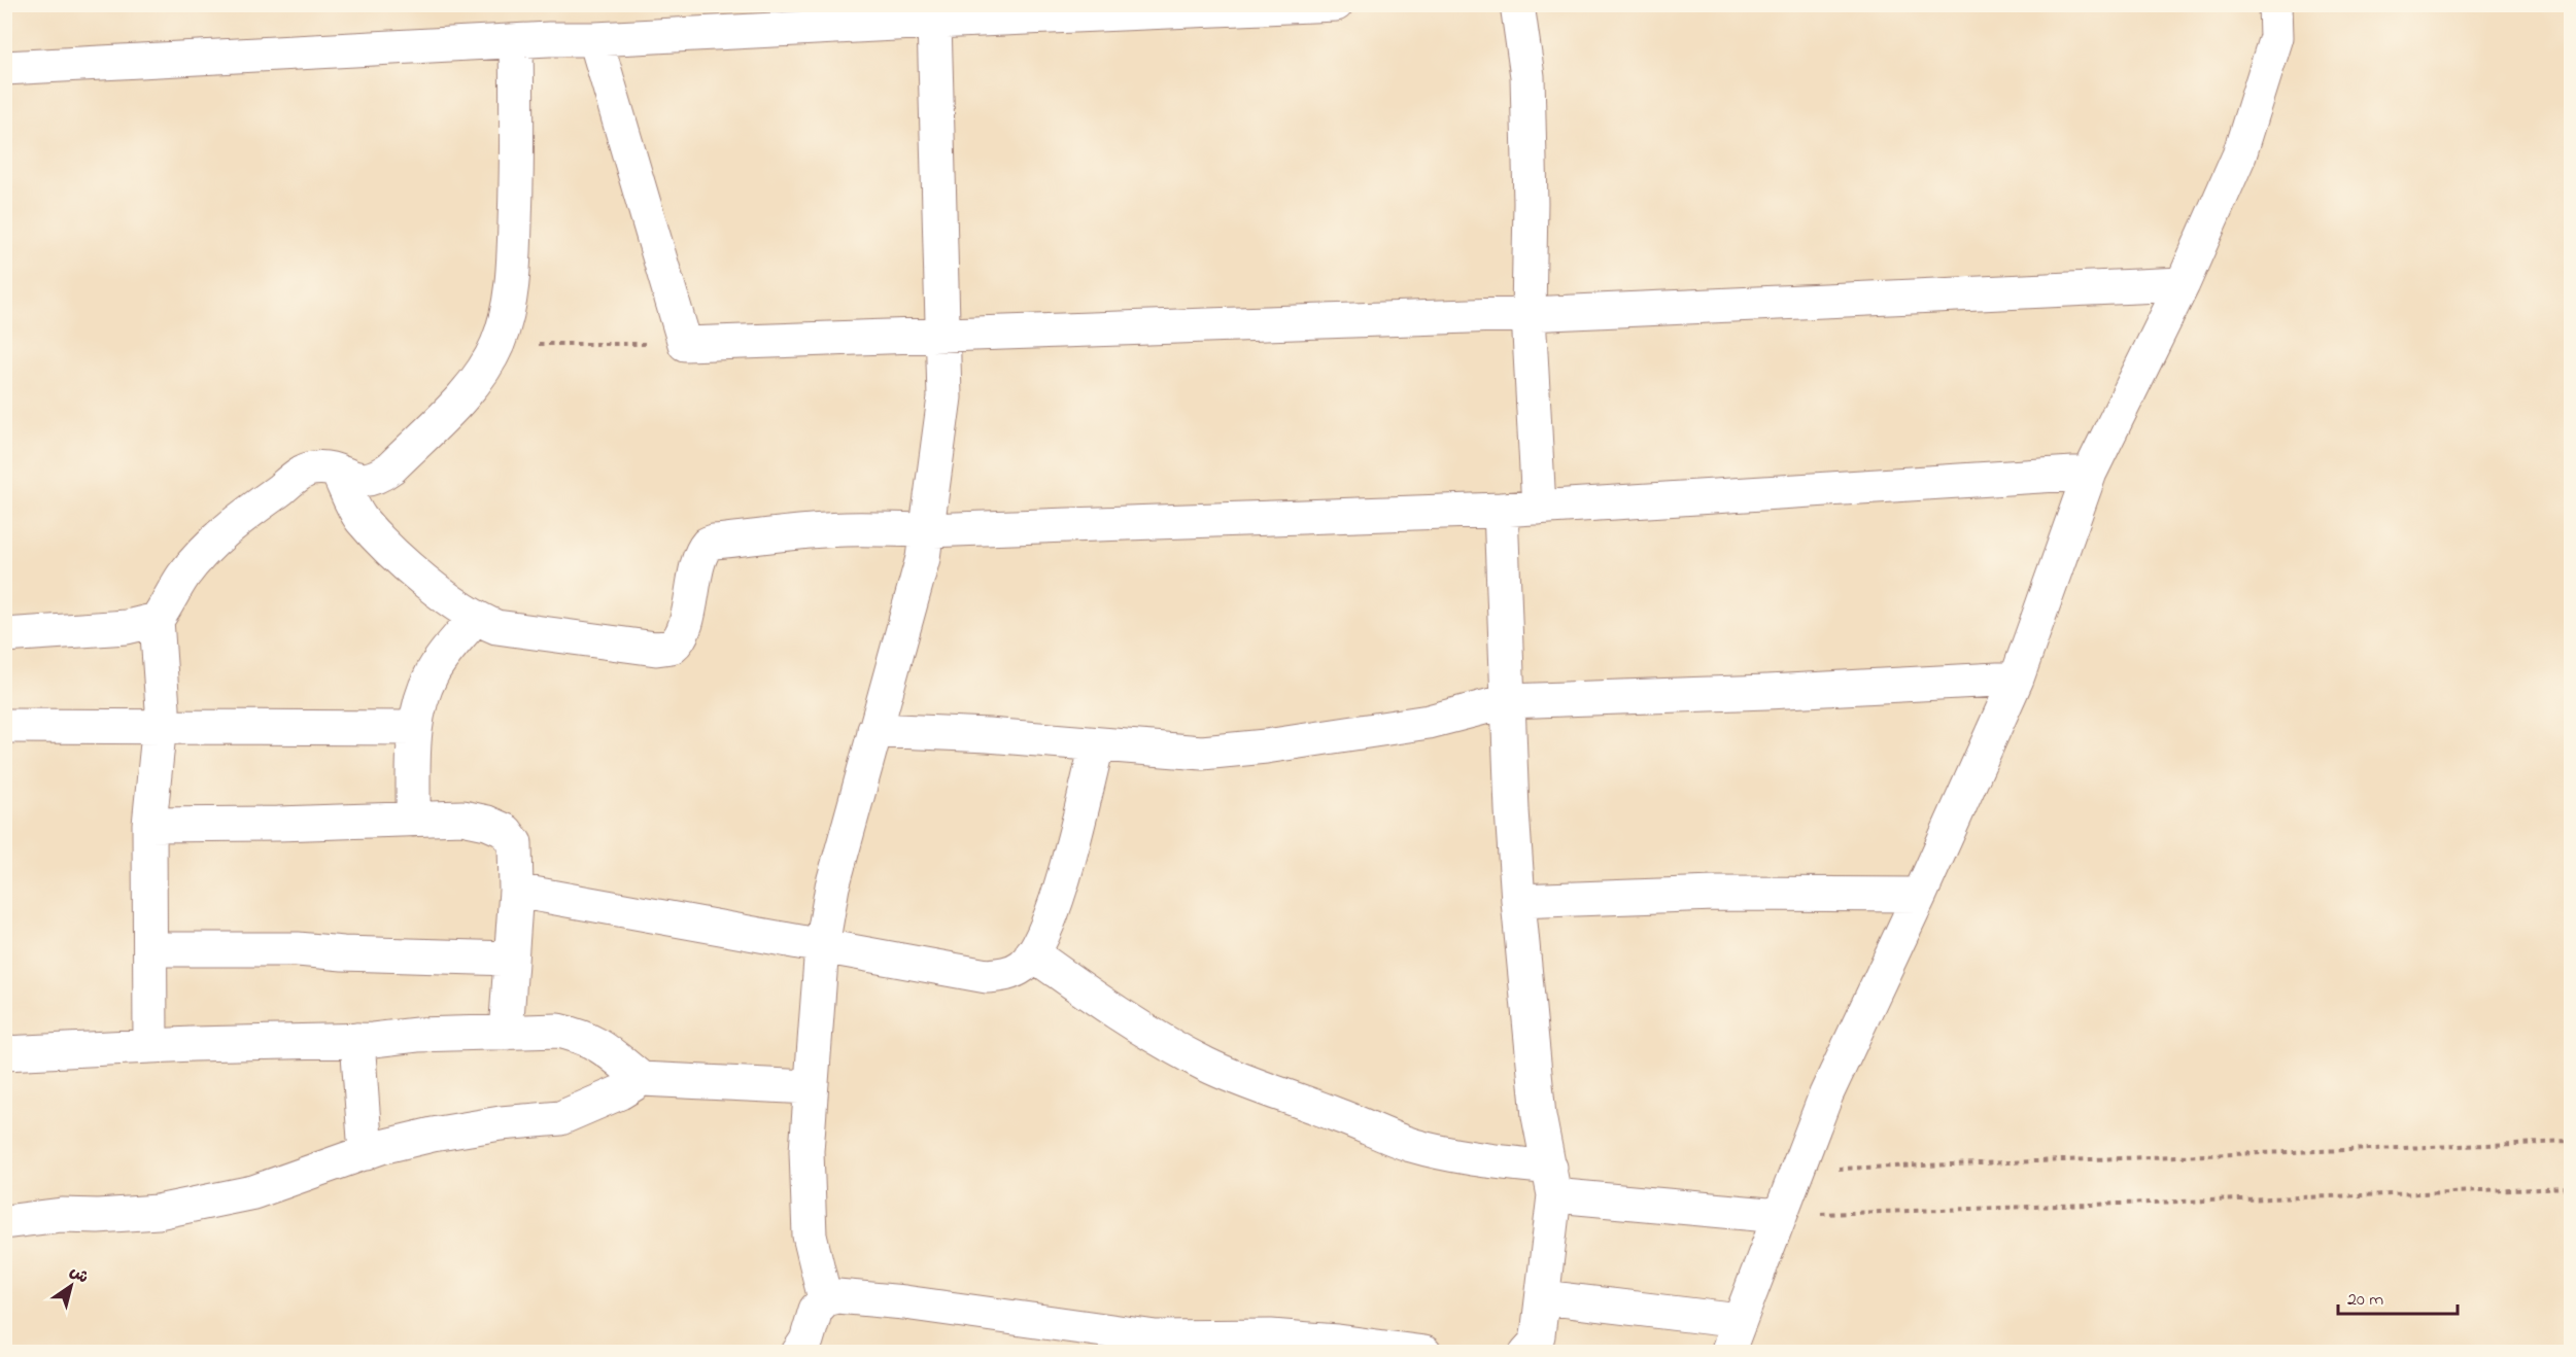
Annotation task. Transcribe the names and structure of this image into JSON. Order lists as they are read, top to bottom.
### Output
{
  "scale_bar": "20 m",
  "north": "top right"
}
